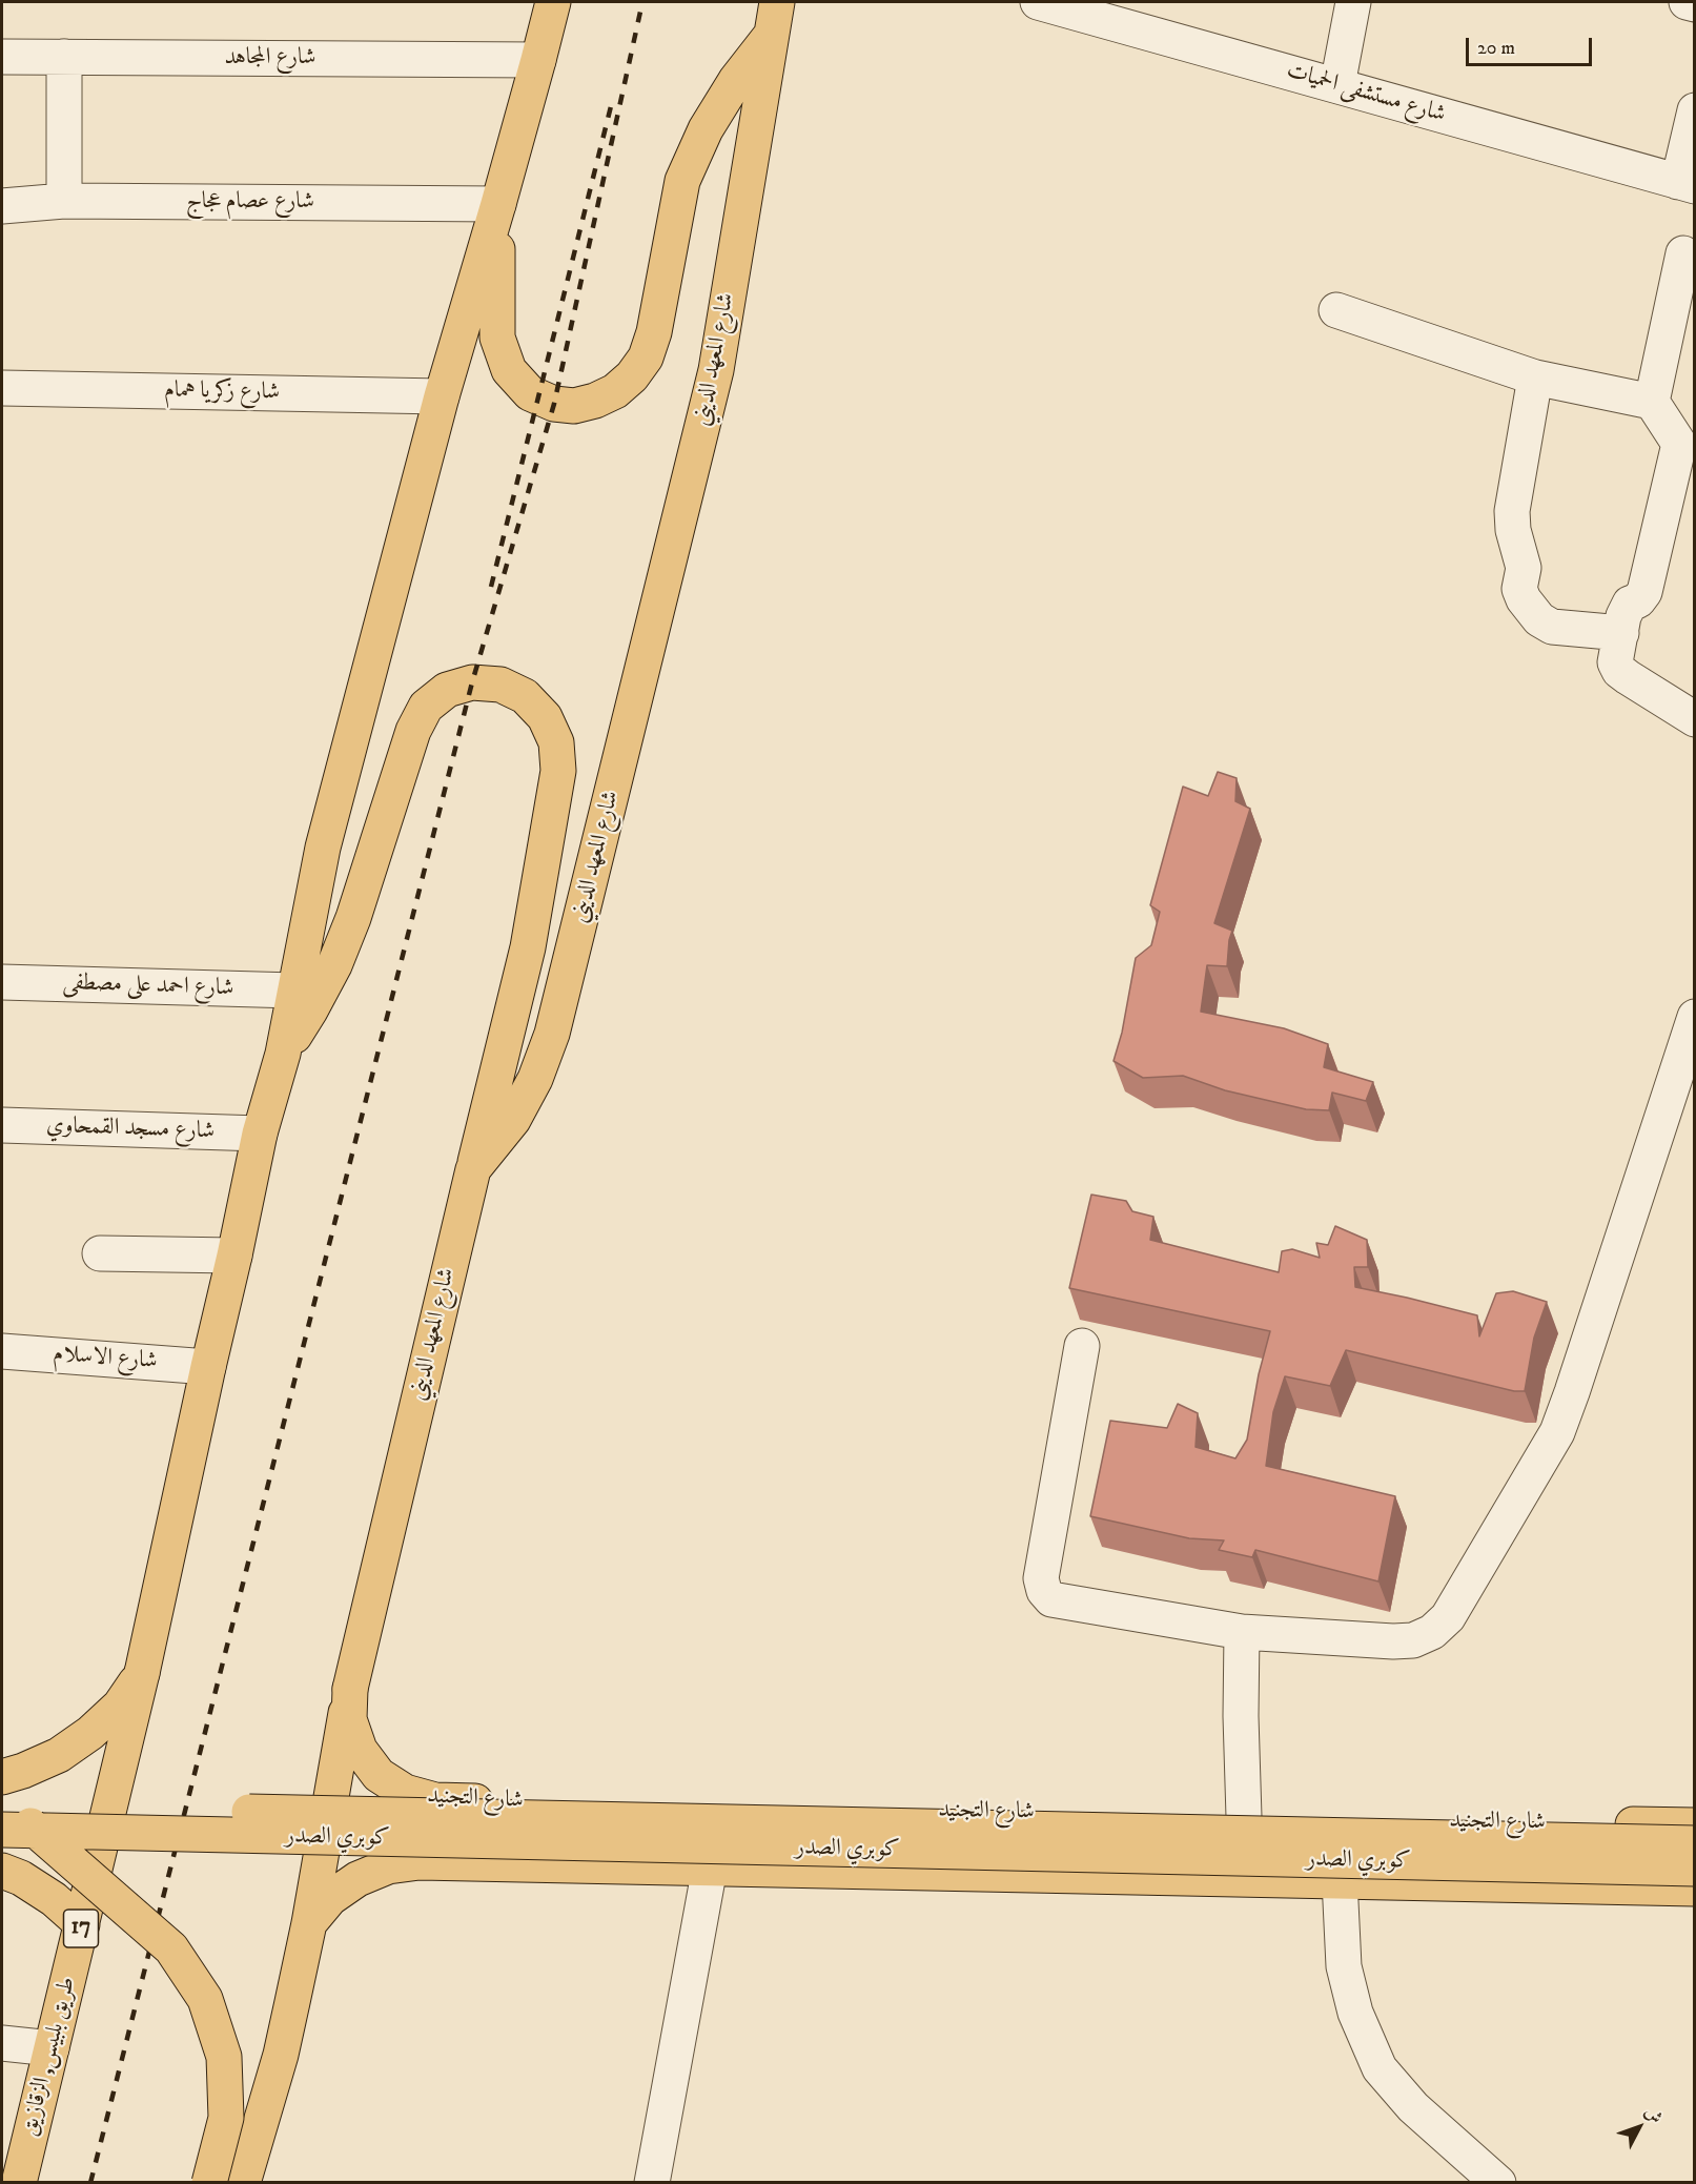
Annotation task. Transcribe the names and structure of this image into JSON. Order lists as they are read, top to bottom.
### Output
{
  "streets": {
    "main road": [
      "شارع المعهد الديني",
      "شارع التجنيد",
      "كوبري الصدر",
      "17",
      "طريق بلبيس, الزقازيق"
    ],
    "street": [
      "شارع المجاهد",
      "شارع مستشفى الحميات",
      "شارع عصام عجاج",
      "شارع زكريا همام",
      "شارع احمد على مصطفى",
      "شارع مسجد القمحاوي",
      "شارع الاسلام"
    ]
  },
  "crossings": [
    ["شارع المعهد الديني", "شارع التجنيد"]
  ],
  "scale_bar": "20 m",
  "north": "top right"
}
